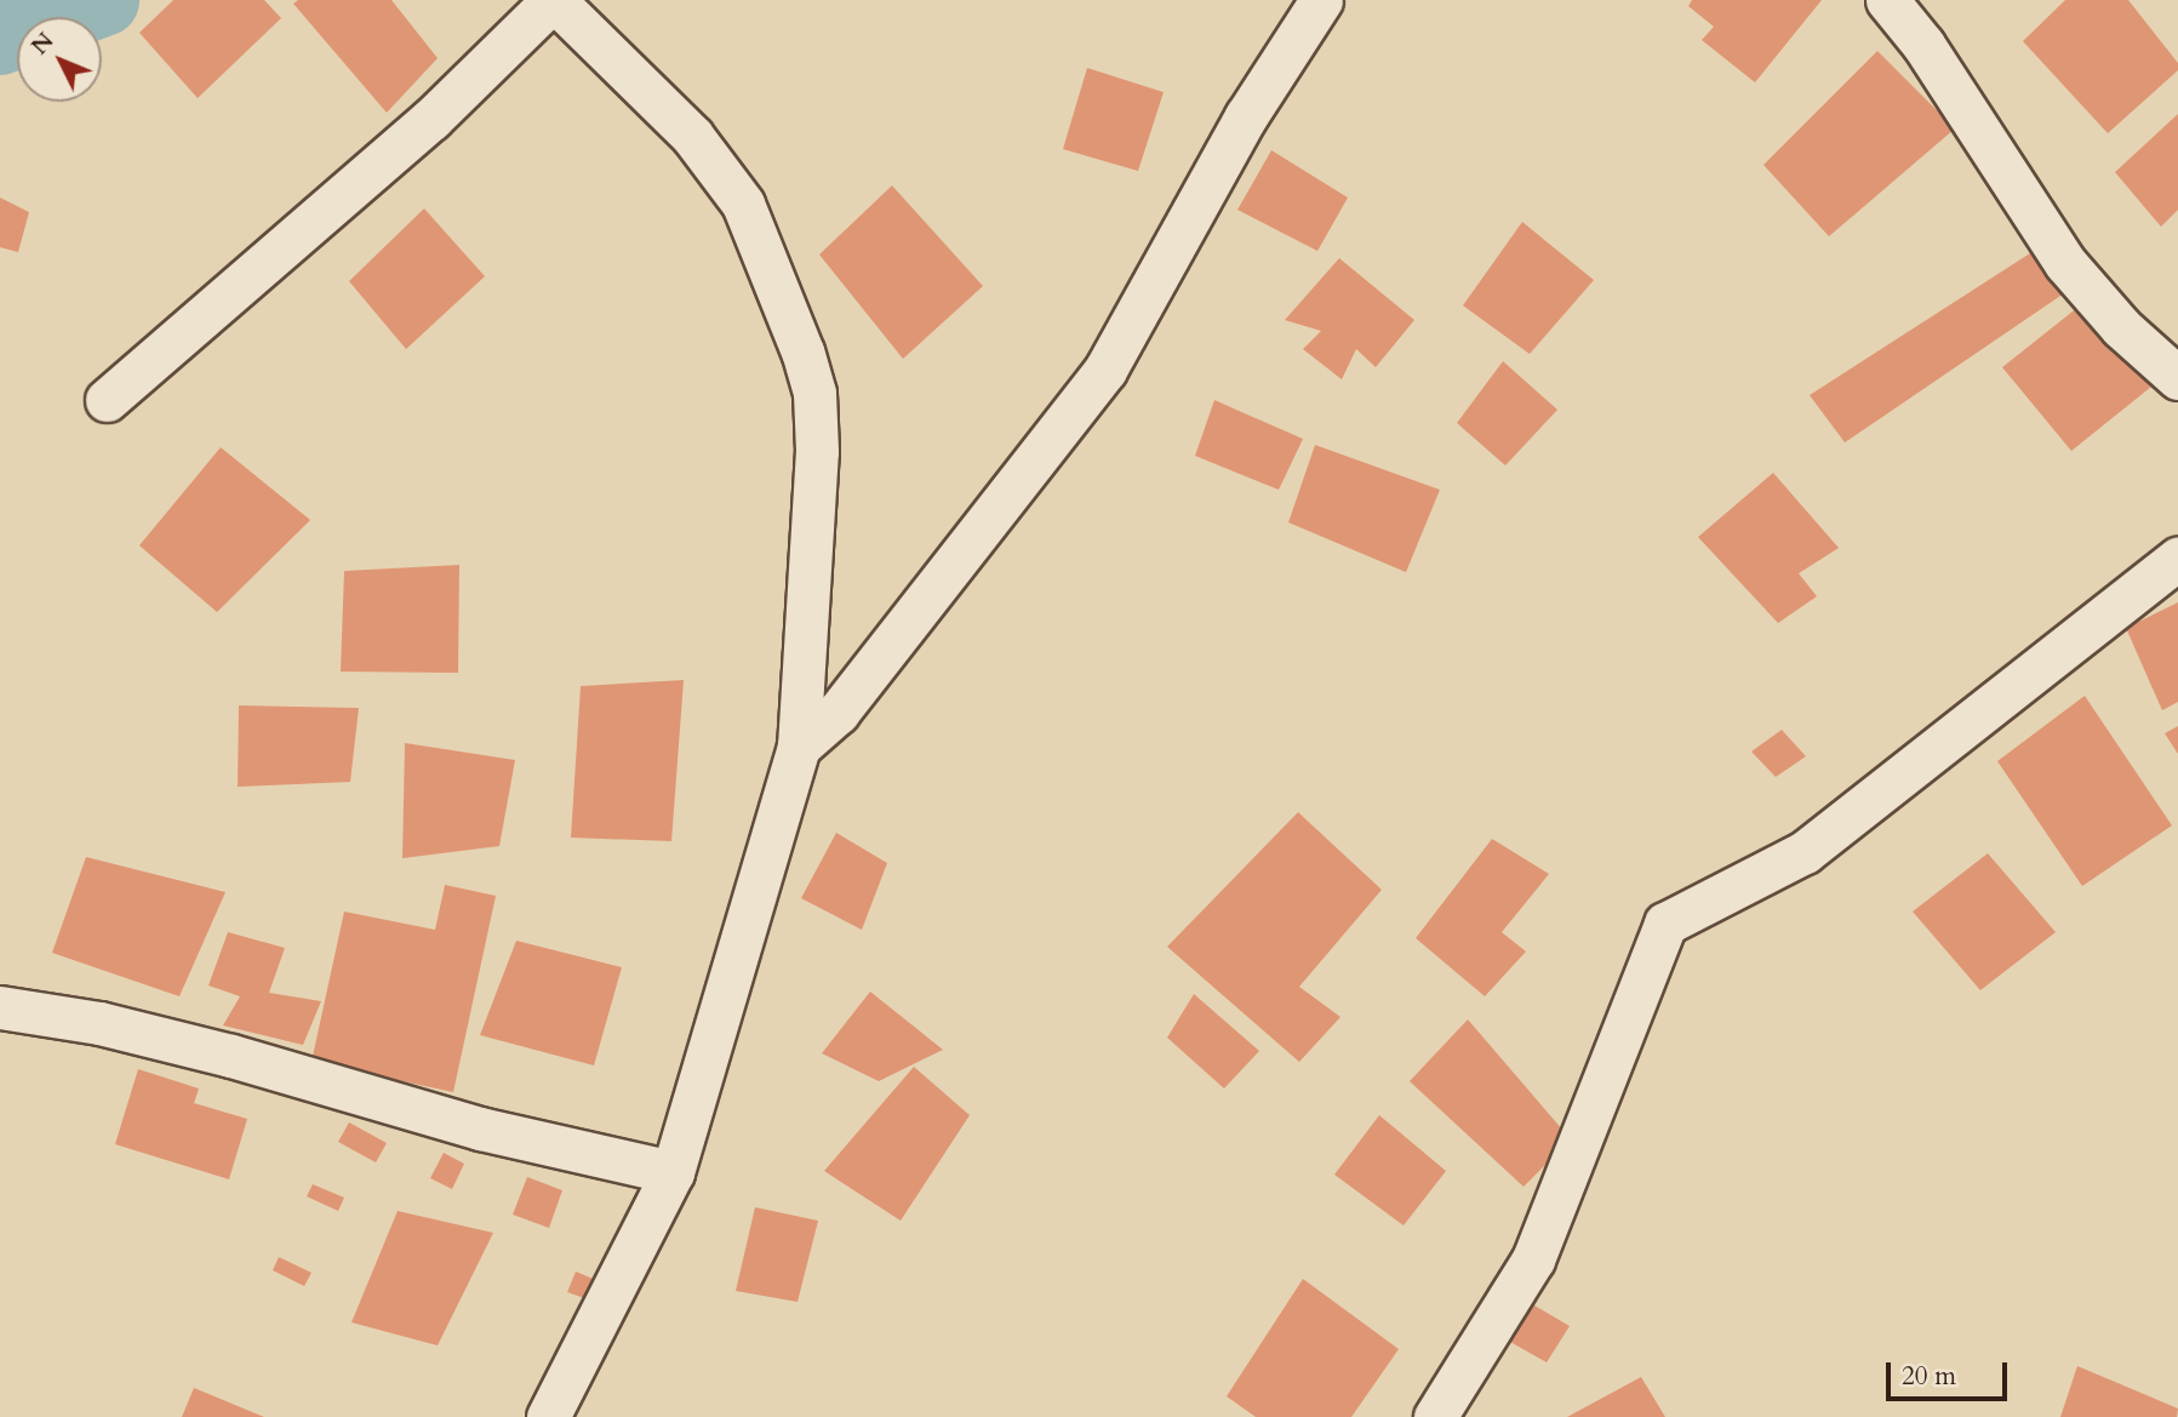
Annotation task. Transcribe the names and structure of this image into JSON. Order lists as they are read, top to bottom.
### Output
{
  "scale_bar": "20 m",
  "north": "top left"
}
